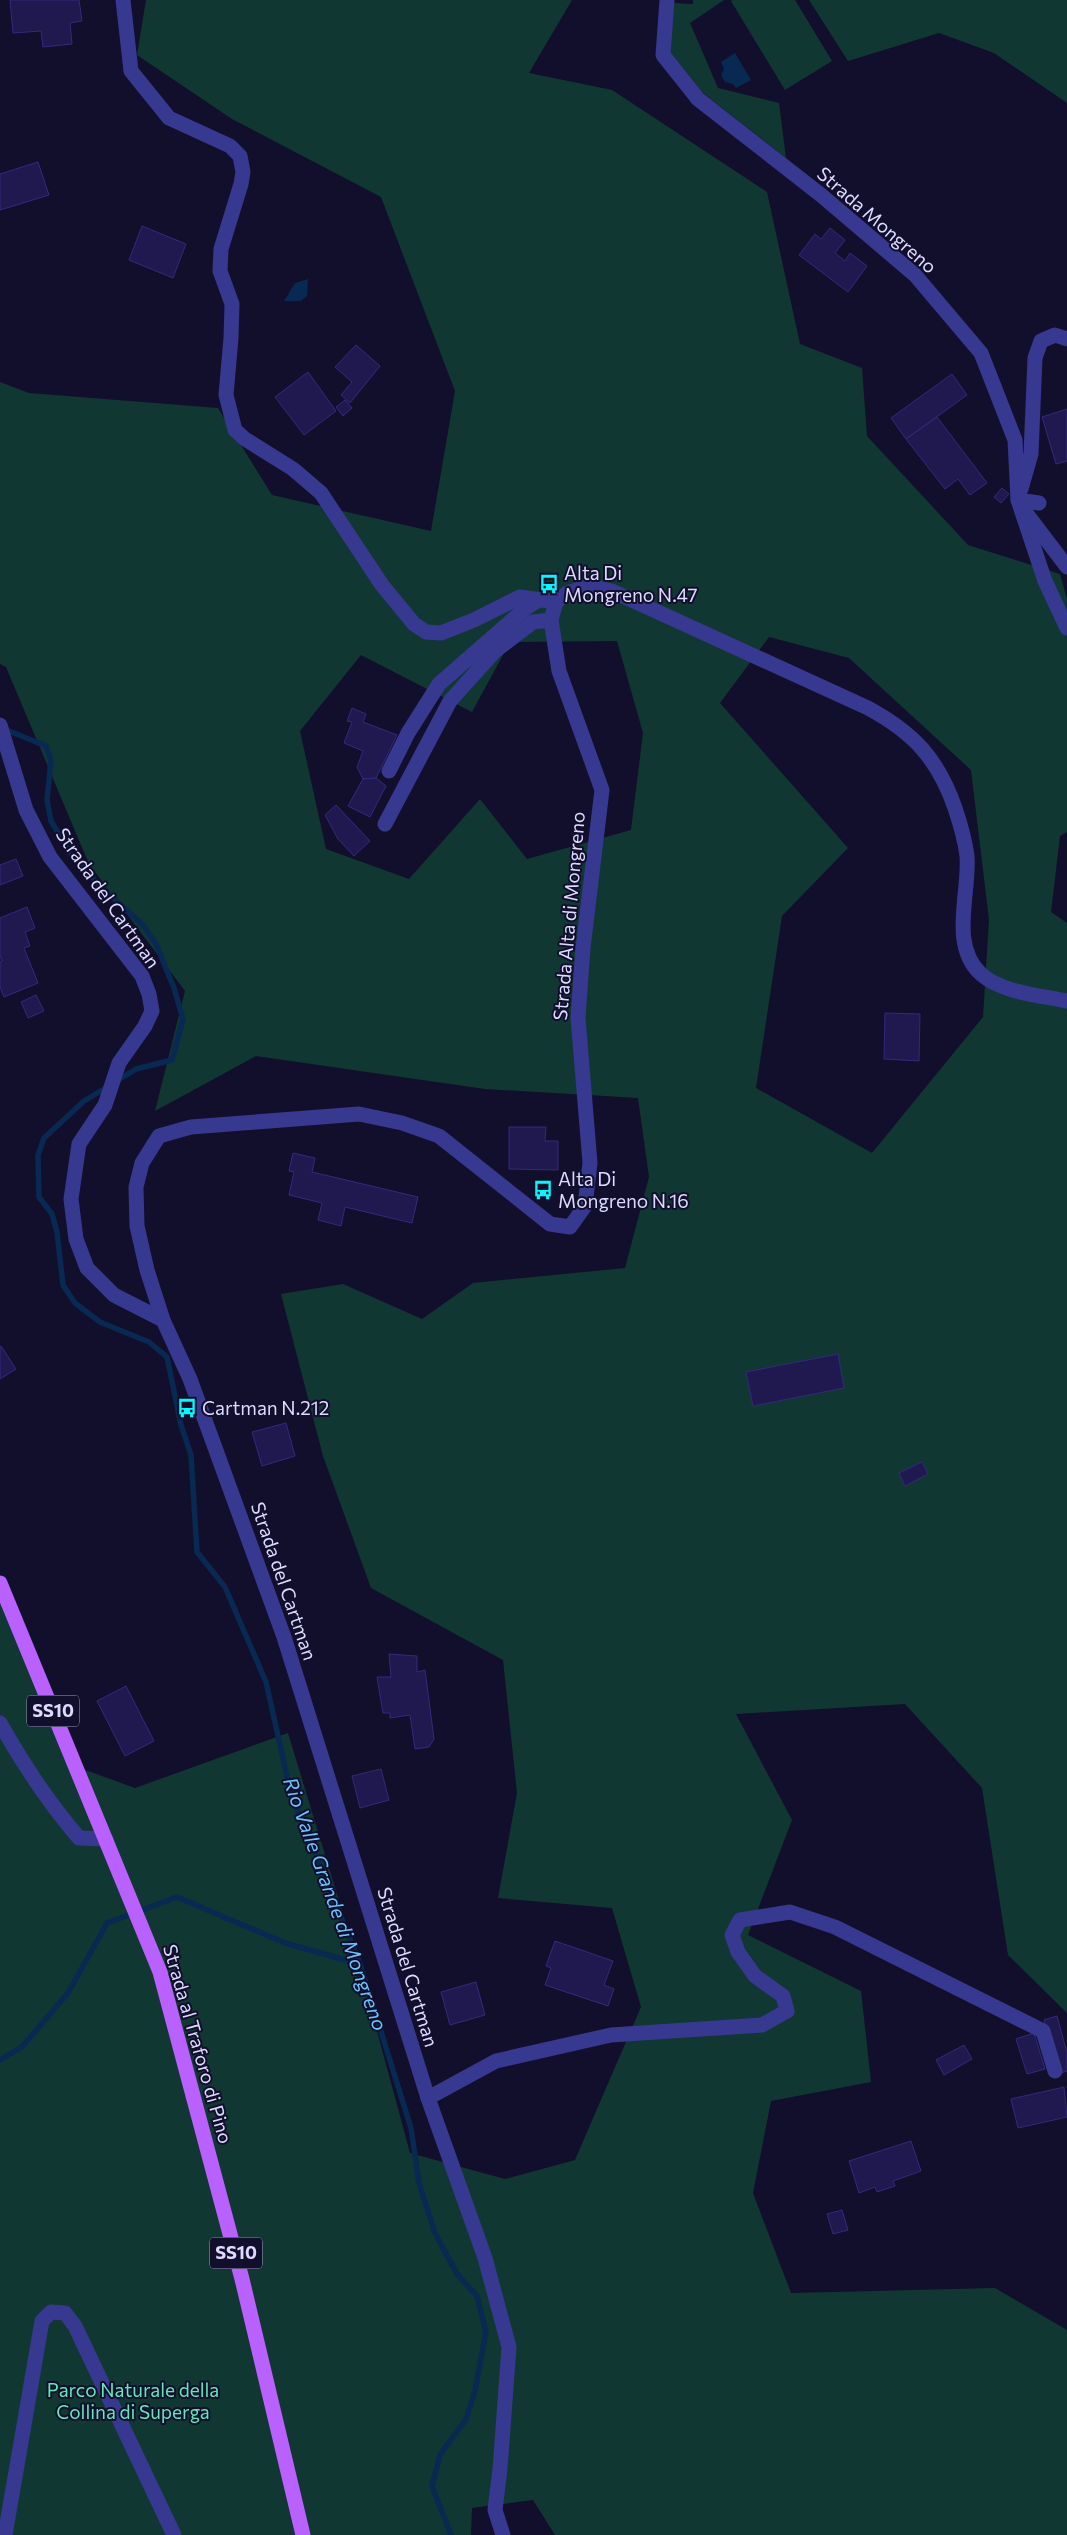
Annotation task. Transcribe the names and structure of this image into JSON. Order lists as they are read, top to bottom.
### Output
{
  "streets": {
    "main road": ["SS10", "Strada al Traforo di Pino"],
    "street": ["Strada Mongreno", "Strada del Cartman", "Strada Alta di Mongreno"]
  },
  "crossings": [
    ["Strada del Cartman", "Strada Alta di Mongreno"]
  ],
  "water": ["Rio Valle Grande di Mongreno"],
  "parks": ["Parco Naturale della Collina di Superga"],
  "places": {
    "bus stop": ["Alta Di Mongreno N.47", "Alta Di Mongreno N.16", "Cartman N.212"]
  }
}
